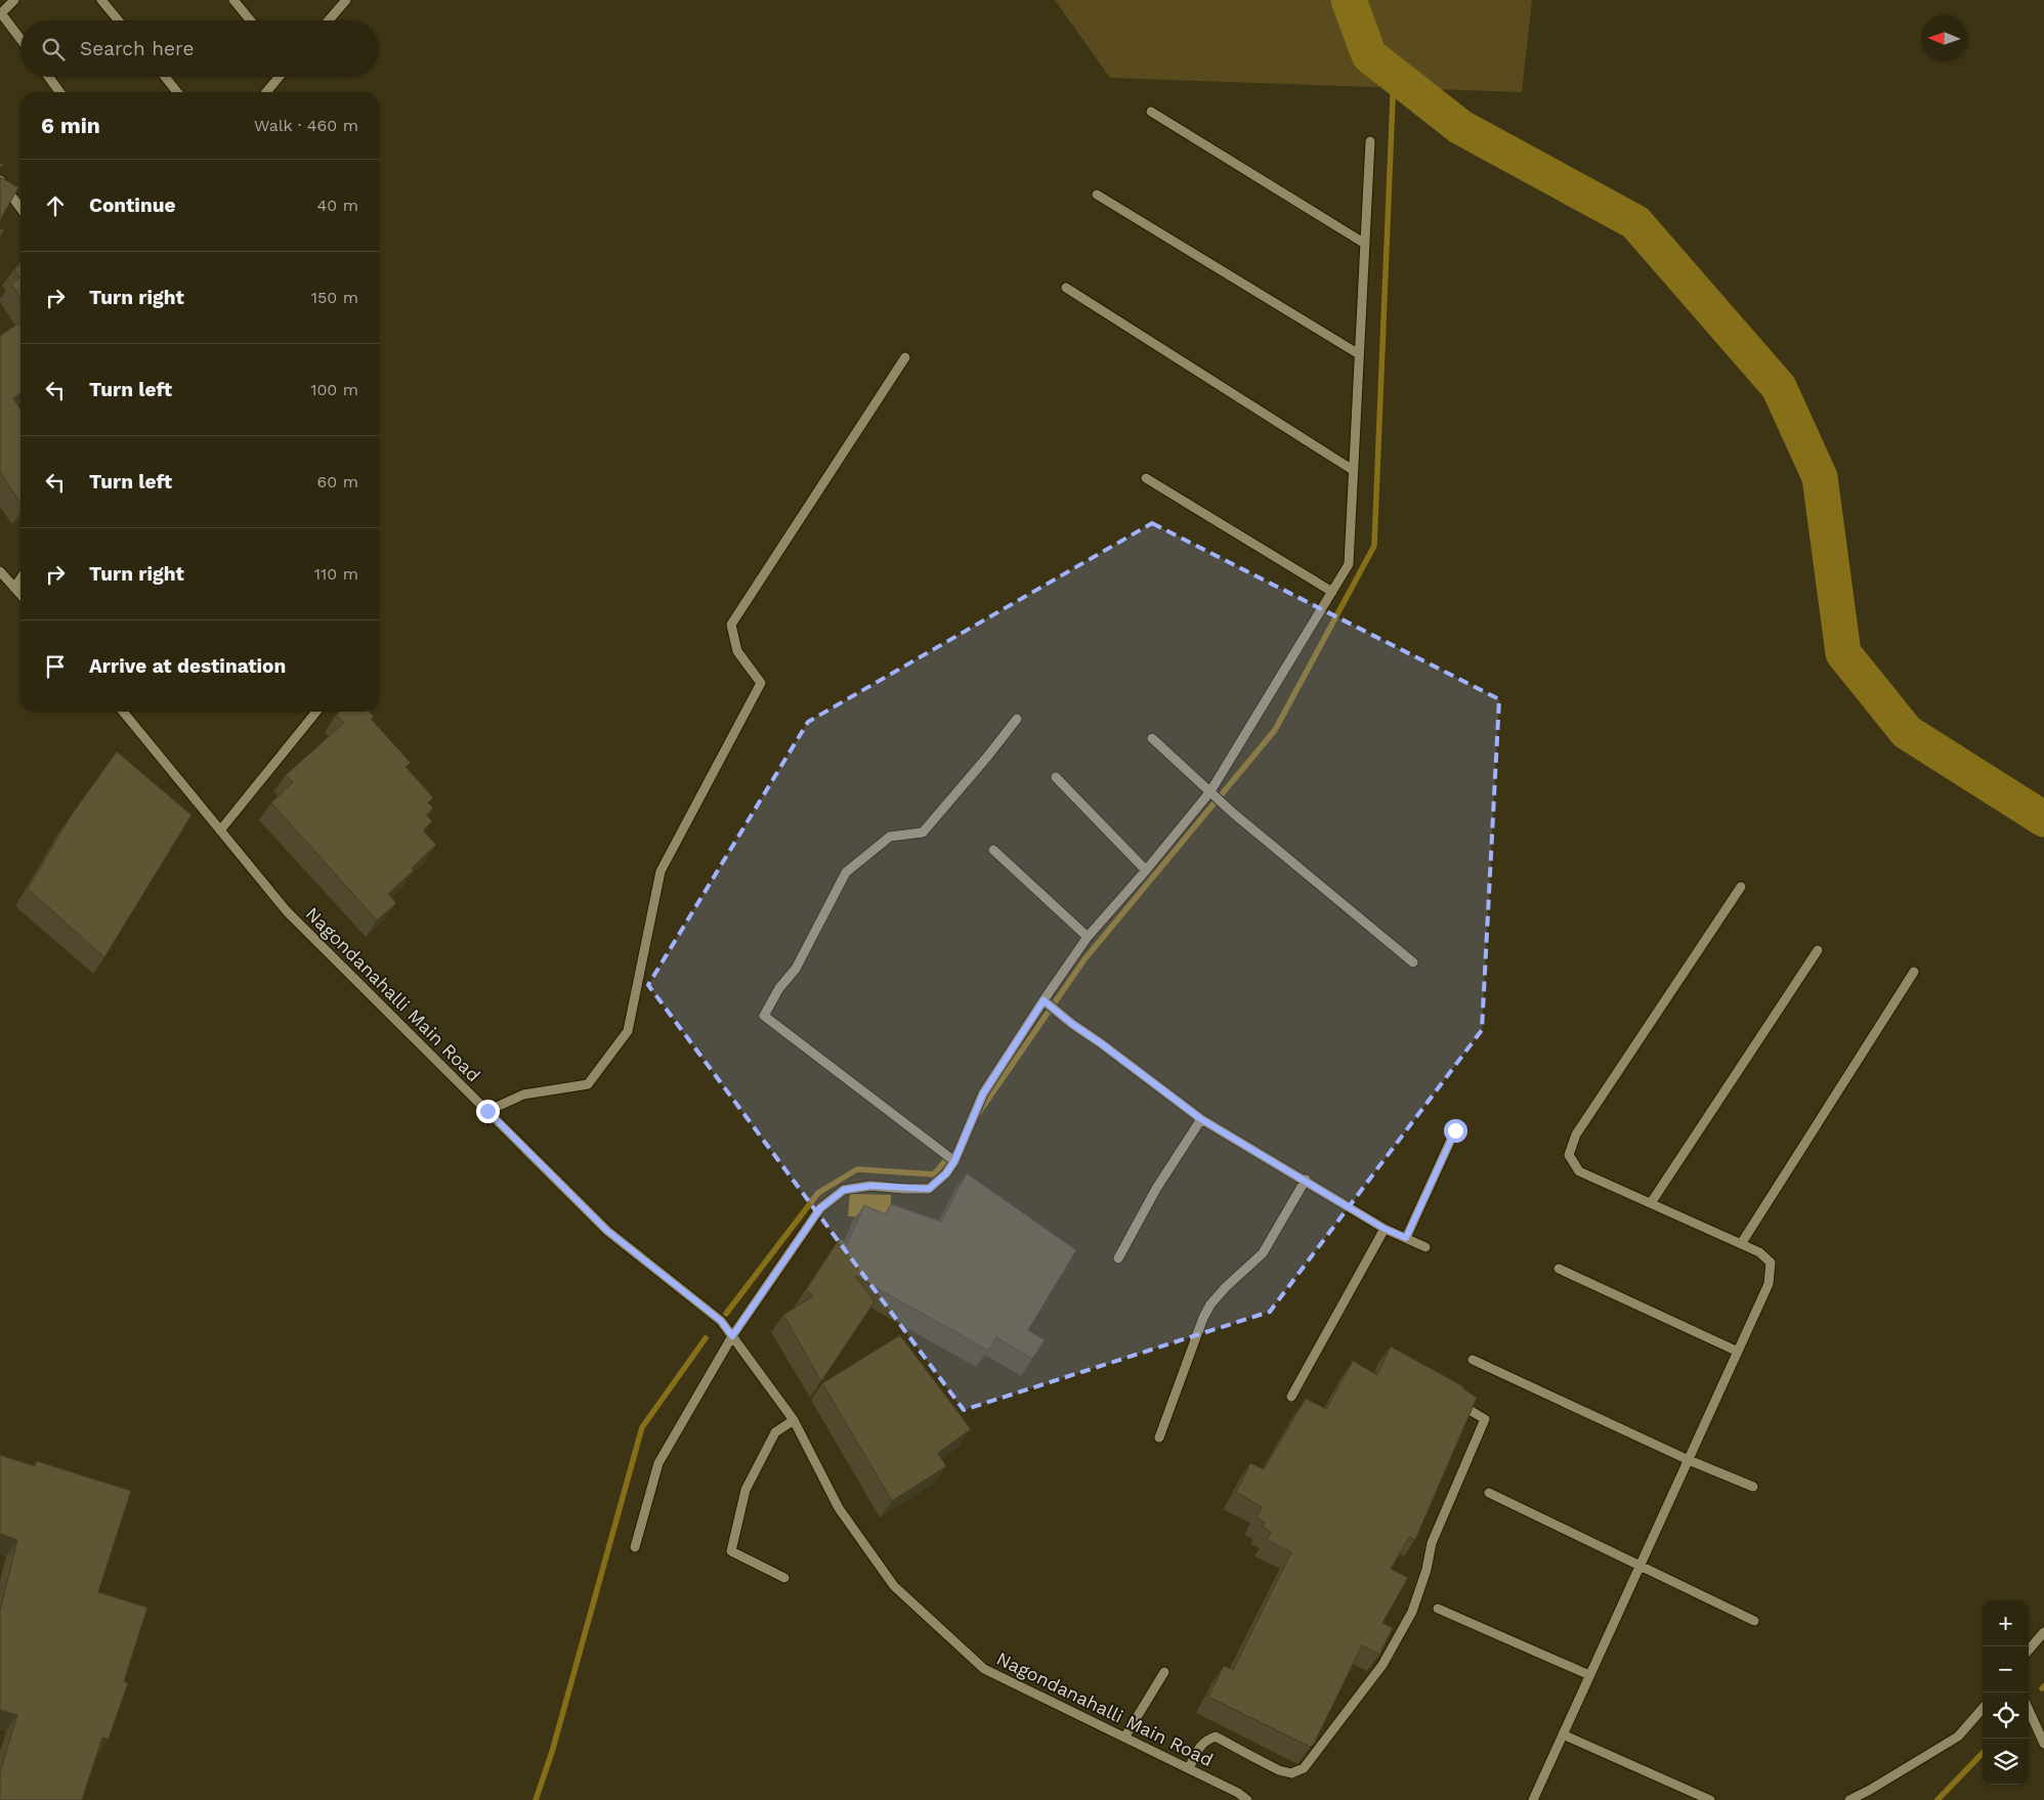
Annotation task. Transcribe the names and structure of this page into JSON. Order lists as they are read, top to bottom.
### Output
{
  "streets": {
    "street": ["Nagondanahalli Main Road"]
  },
  "north": "left",
  "page": {
    "search": "Search here",
    "heading": ["6 min", "Walk · 460 m"],
    "list": [
      ["Continue", "40 m"],
      ["Turn right", "150 m"],
      ["Turn left", "100 m"],
      ["Turn left", "60 m"],
      ["Turn right", "110 m"],
      "Arrive at destination"
    ],
    "map_buttons": ["+", "−"]
  }
}
